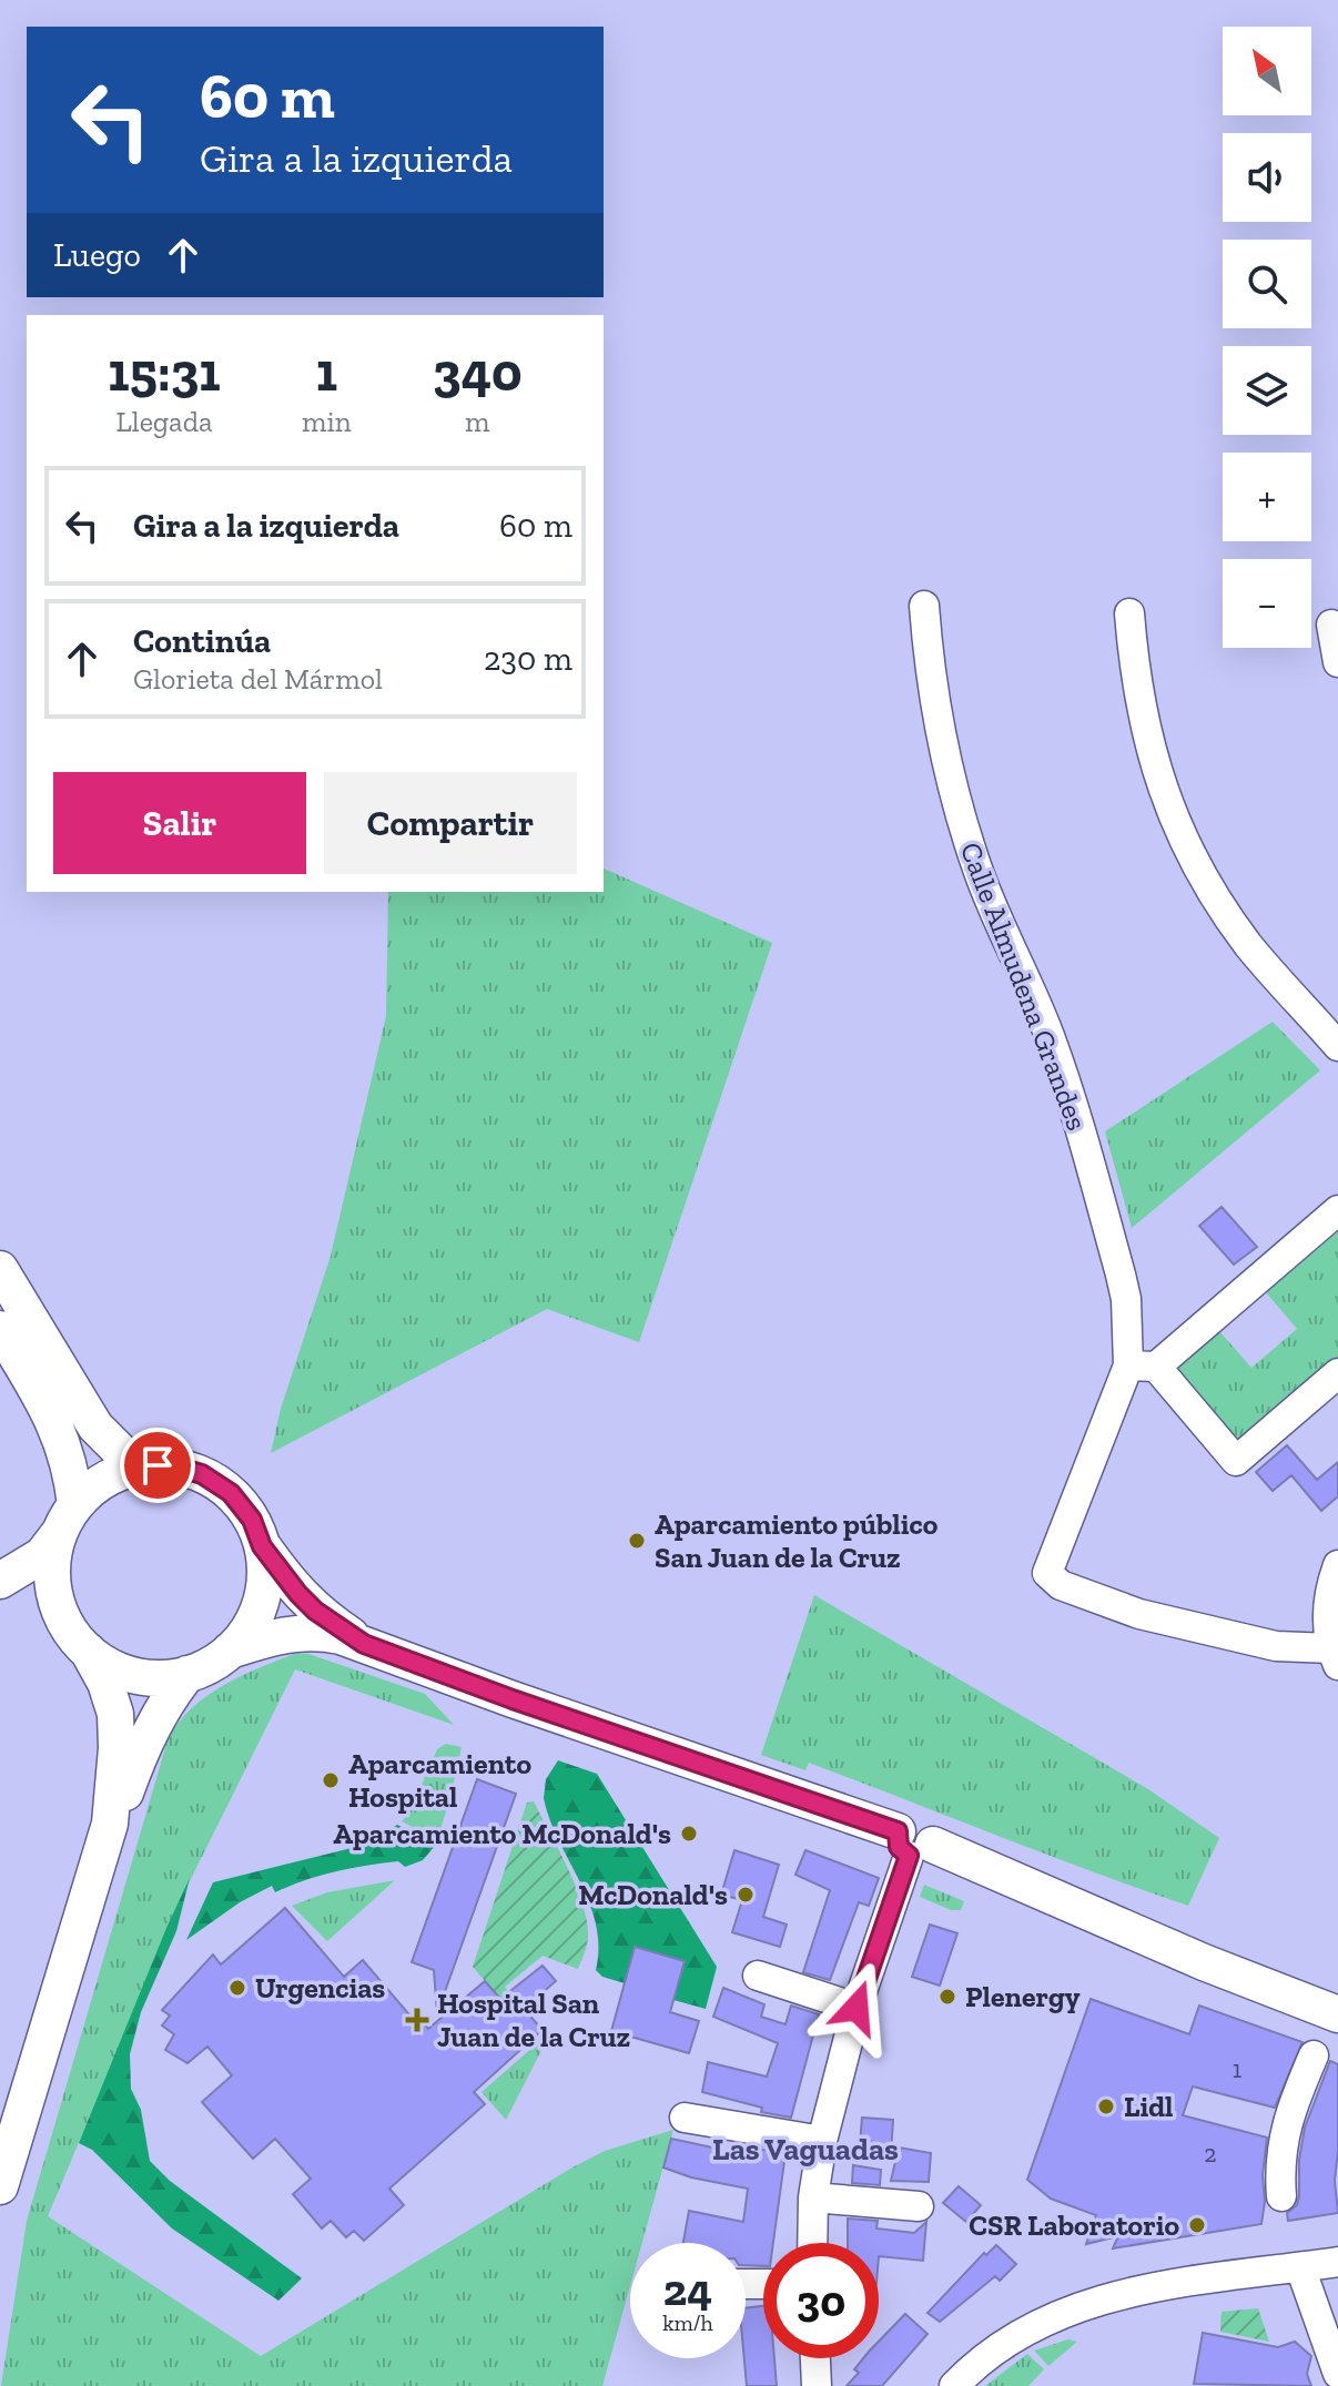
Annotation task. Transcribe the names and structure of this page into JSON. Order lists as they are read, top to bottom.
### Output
{
  "streets": {
    "street": ["Calle Almudena Grandes"]
  },
  "districts": ["Las Vaguadas"],
  "places": {
    "other": [
      "Aparcamiento público San Juan de la Cruz",
      "Aparcamiento Hospital",
      "Aparcamiento McDonald's",
      "McDonald's",
      "Urgencias",
      "Plenergy",
      "Lidl",
      "CSR Laboratorio"
    ],
    "health": ["Hospital San Juan de la Cruz"]
  },
  "house_numbers": ["1", "2"],
  "north": "top left",
  "page": {
    "map_buttons": ["+", "−"],
    "turn": ["60 m", "Gira a la izquierda"],
    "then": "Luego",
    "eta": [
      "15:31",
      "Llegada",
      "1",
      "min",
      "340",
      "m"
    ],
    "list": [
      {
        "name": "Gira a la izquierda",
        "value": "60 m"
      },
      {
        "name": "Continúa",
        "note": "Glorieta del Mármol",
        "value": "230 m"
      }
    ],
    "buttons": ["Salir", "Compartir"],
    "speed": "24 km/h",
    "limit": "30"
  }
}
